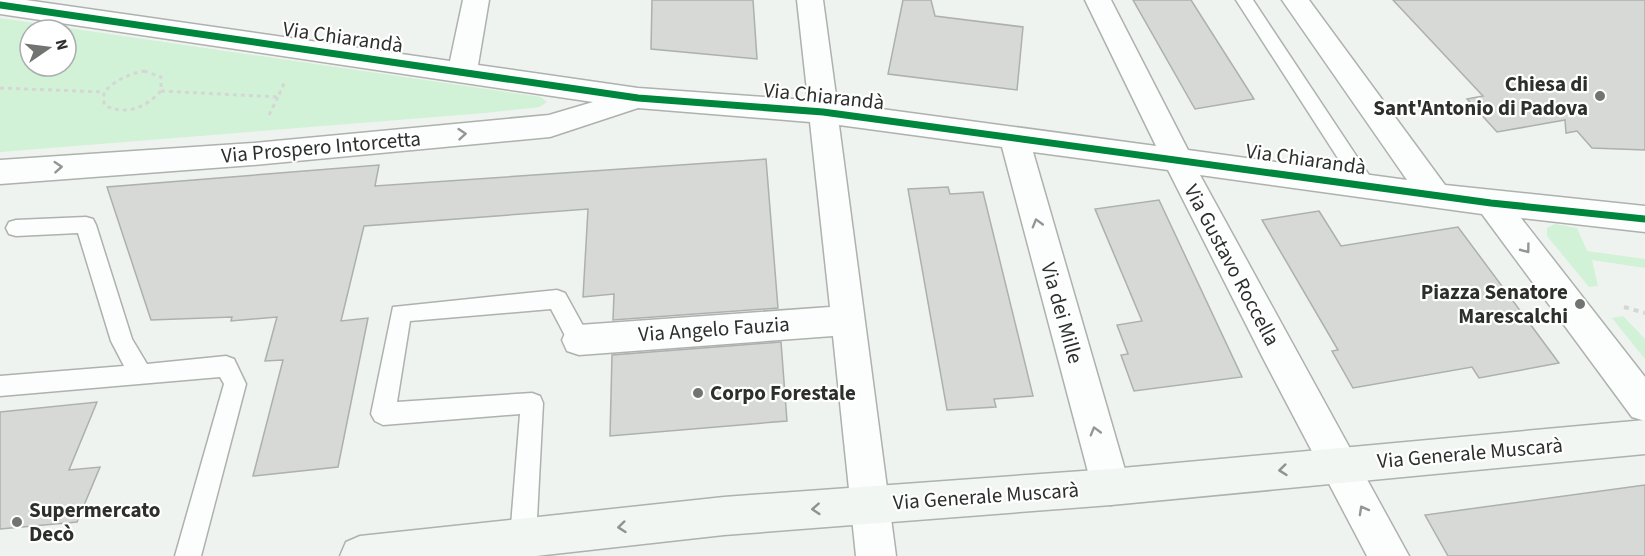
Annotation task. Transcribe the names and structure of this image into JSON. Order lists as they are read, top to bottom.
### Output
{
  "streets": {
    "main road": ["Via Generale Muscarà"],
    "street": [
      "Via Chiarandà",
      "Via Prospero Intorcetta",
      "Via Gustavo Roccella",
      "Via dei Mille",
      "Via Angelo Fauzia"
    ]
  },
  "crossings": [
    ["Via Chiarandà", "Via Prospero Intorcetta"],
    ["Via Chiarandà", "Via Gustavo Roccella"],
    ["Via Chiarandà", "Via dei Mille"],
    ["Via Gustavo Roccella", "Via Generale Muscarà"],
    ["Via dei Mille", "Via Generale Muscarà"]
  ],
  "one_way": ["Via Prospero Intorcetta", "Via Generale Muscarà"],
  "places": [
    "Chiesa di Sant'Antonio di Padova",
    "Piazza Senatore Marescalchi",
    "Corpo Forestale",
    "Supermercato Decò"
  ],
  "north": "right"
}
